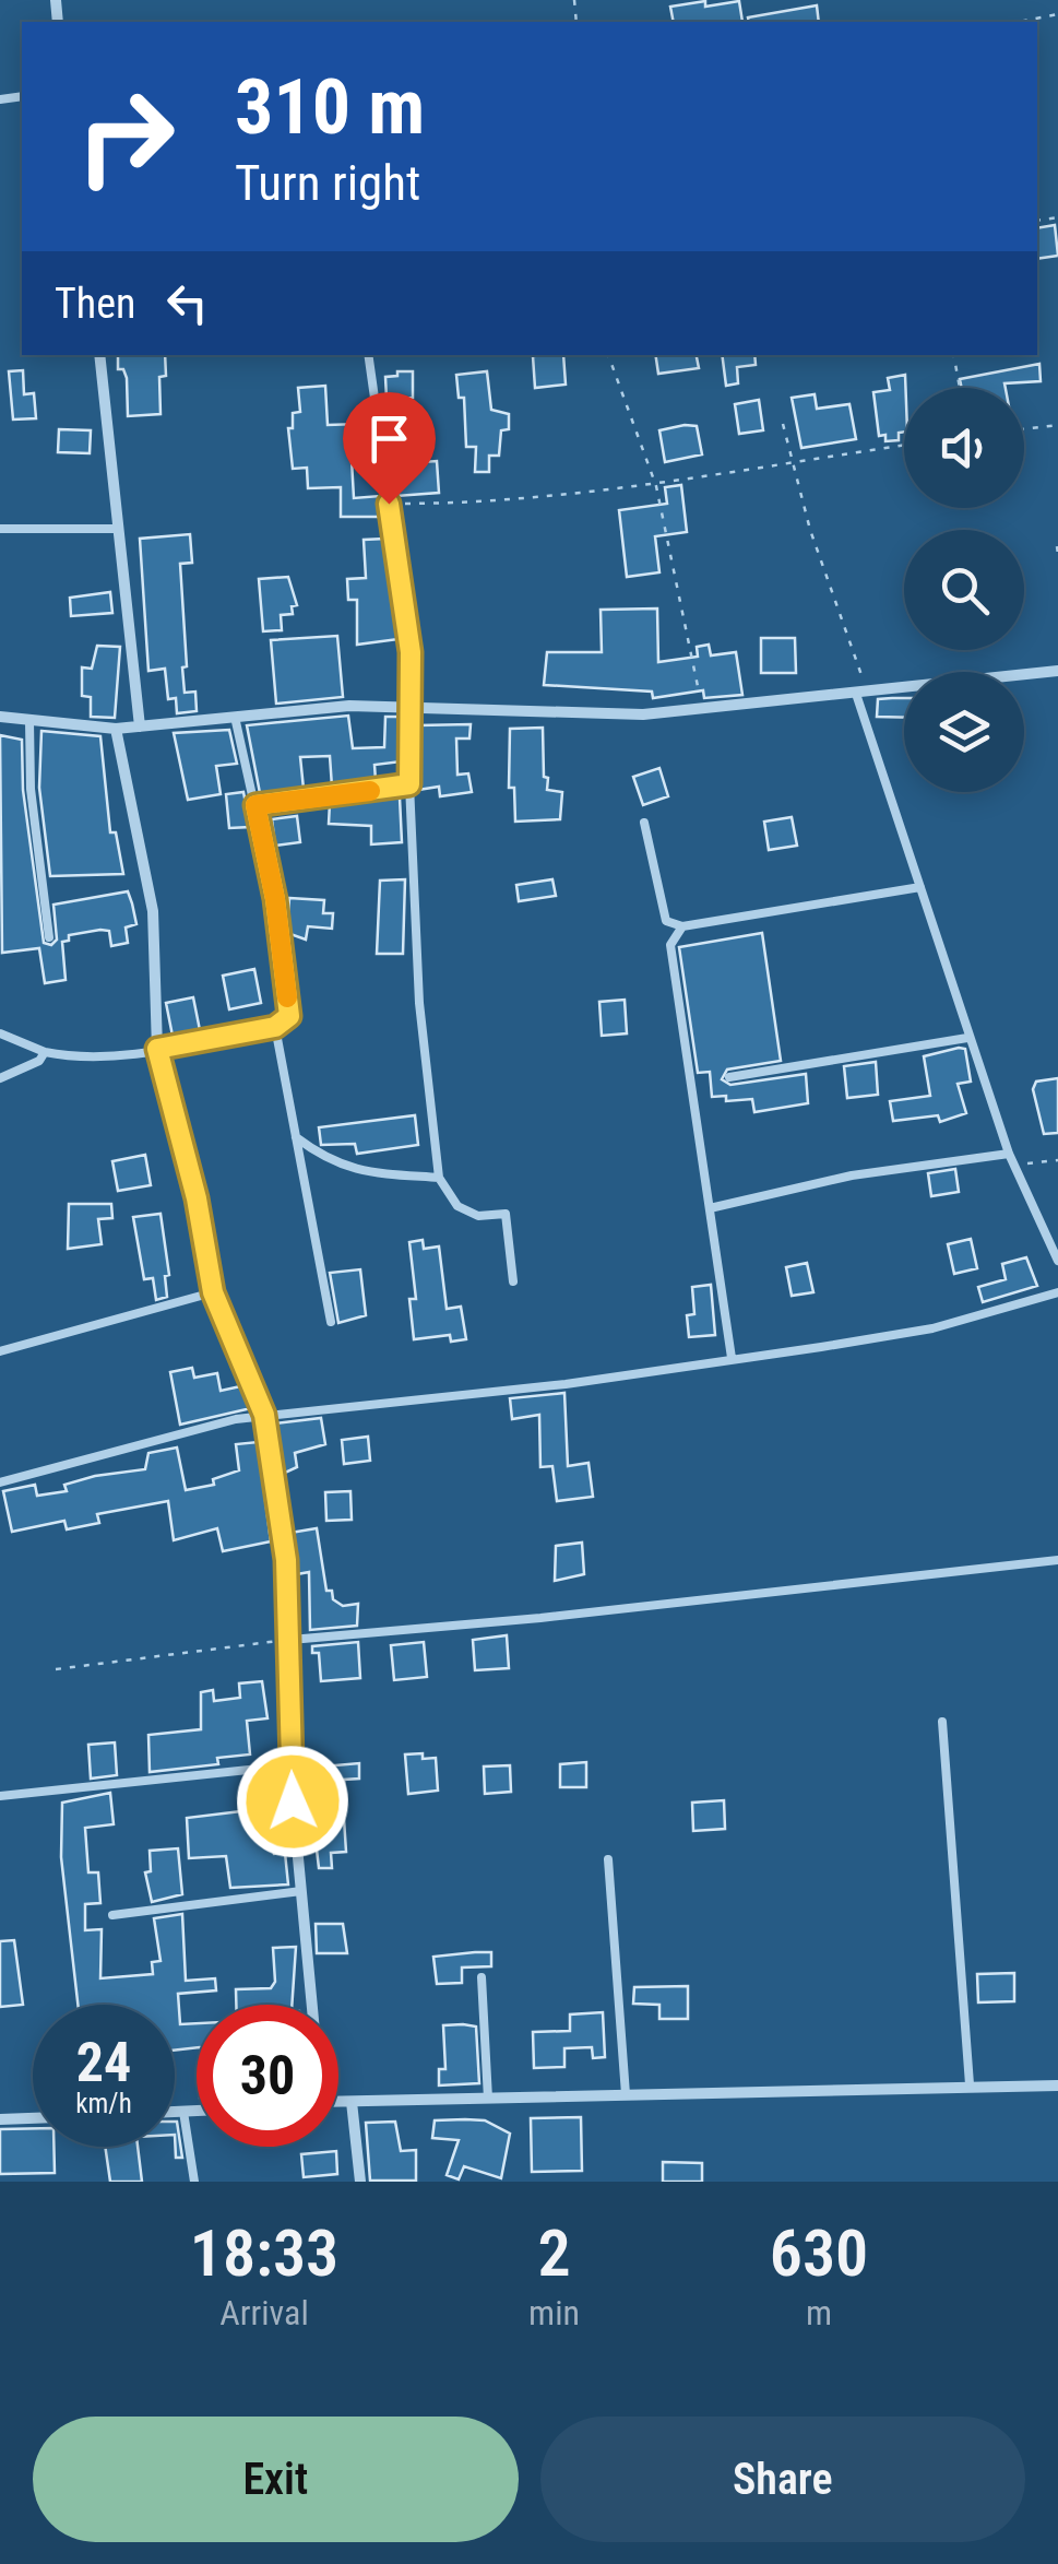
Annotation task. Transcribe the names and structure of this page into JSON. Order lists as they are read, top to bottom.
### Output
{
  "page": {
    "turn": ["310 m", "Turn right"],
    "then": "Then",
    "speed": "24 km/h",
    "limit": "30",
    "eta": [
      "18:33",
      "Arrival",
      "2",
      "min",
      "630",
      "m"
    ],
    "buttons": ["Exit", "Share"]
  }
}
